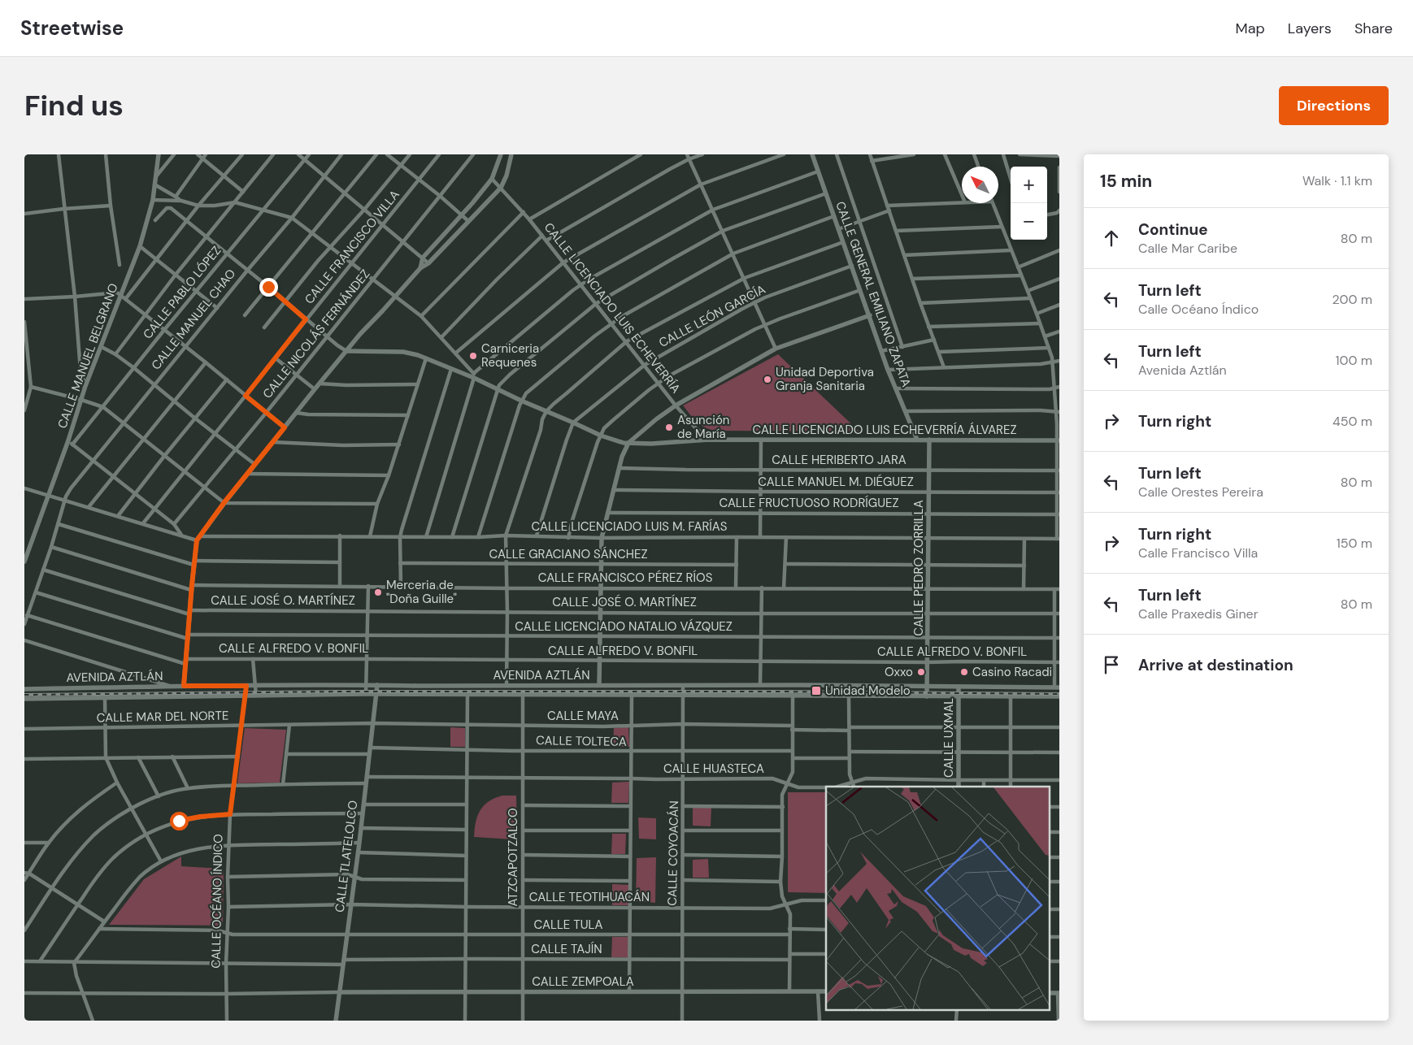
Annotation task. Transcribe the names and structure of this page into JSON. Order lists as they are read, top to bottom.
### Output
{
  "streets": {
    "street": [
      "CALLE FRANCISCO VILLA",
      "CALLE PABLO LÓPEZ",
      "CALLE GENERAL EMILIANO ZAPATA",
      "CALLE LICENCIADO LUIS ECHEVERRÍA",
      "CALLE LEÓN GARCÍA",
      "CALLE MANUEL CHAO",
      "CALLE NICOLÁS FERNÁNDEZ",
      "CALLE MANUEL BELGRANO",
      "CALLE LICENCIADO LUIS ECHEVERRÍA ÁLVAREZ",
      "CALLE HERIBERTO JARA",
      "CALLE MANUEL M. DIÉGUEZ",
      "CALLE FRUCTUOSO RODRÍGUEZ",
      "CALLE LICENCIADO LUIS M. FARÍAS",
      "CALLE GRACIANO SÁNCHEZ",
      "CALLE PEDRO ZORRILLA",
      "CALLE FRANCISCO PÉREZ RÍOS",
      "CALLE JOSÉ O. MARTÍNEZ",
      "CALLE LICENCIADO NATALIO VÁZQUEZ",
      "CALLE ALFREDO V. BONFIL",
      "AVENIDA AZTLÁN",
      "CALLE MAYA",
      "CALLE MAR DEL NORTE",
      "CALLE UXMAL",
      "CALLE TOLTECA",
      "CALLE HUASTECA",
      "CALLE COYOACÁN",
      "CALLE TLATELOLCO",
      "ATZCAPOTZALCO",
      "CALLE TEOTIHUACÁN",
      "CALLE OCÉANO ÍNDICO",
      "CALLE TULA",
      "CALLE TAJÍN",
      "CALLE ZEMPOALA"
    ]
  },
  "crossings": [
    ["CALLE GENERAL EMILIANO ZAPATA", "CALLE LEÓN GARCÍA"],
    ["CALLE GENERAL EMILIANO ZAPATA", "CALLE LICENCIADO LUIS ECHEVERRÍA ÁLVAREZ"],
    ["CALLE LICENCIADO LUIS ECHEVERRÍA", "CALLE LEÓN GARCÍA"],
    ["CALLE LICENCIADO LUIS ECHEVERRÍA", "CALLE LICENCIADO LUIS ECHEVERRÍA ÁLVAREZ"],
    ["CALLE LEÓN GARCÍA", "CALLE LICENCIADO LUIS ECHEVERRÍA ÁLVAREZ"],
    ["CALLE LEÓN GARCÍA", "CALLE LICENCIADO LUIS M. FARÍAS"],
    ["CALLE MANUEL CHAO", "CALLE FRANCISCO PÉREZ RÍOS"],
    ["CALLE MANUEL CHAO", "CALLE JOSÉ O. MARTÍNEZ"],
    ["CALLE MANUEL CHAO", "CALLE LICENCIADO NATALIO VÁZQUEZ"],
    ["CALLE MANUEL CHAO", "CALLE ALFREDO V. BONFIL"],
    ["CALLE LICENCIADO LUIS ECHEVERRÍA ÁLVAREZ", "CALLE PEDRO ZORRILLA"],
    ["CALLE HERIBERTO JARA", "CALLE PEDRO ZORRILLA"],
    ["CALLE MANUEL M. DIÉGUEZ", "CALLE PEDRO ZORRILLA"],
    ["CALLE FRUCTUOSO RODRÍGUEZ", "CALLE PEDRO ZORRILLA"],
    ["CALLE LICENCIADO LUIS M. FARÍAS", "CALLE PEDRO ZORRILLA"],
    ["CALLE PEDRO ZORRILLA", "CALLE FRANCISCO PÉREZ RÍOS"],
    ["CALLE PEDRO ZORRILLA", "CALLE JOSÉ O. MARTÍNEZ"],
    ["CALLE PEDRO ZORRILLA", "CALLE LICENCIADO NATALIO VÁZQUEZ"],
    ["CALLE PEDRO ZORRILLA", "CALLE ALFREDO V. BONFIL"],
    ["CALLE PEDRO ZORRILLA", "AVENIDA AZTLÁN"],
    ["AVENIDA AZTLÁN", "CALLE UXMAL"],
    ["AVENIDA AZTLÁN", "CALLE COYOACÁN"],
    ["AVENIDA AZTLÁN", "CALLE TLATELOLCO"],
    ["AVENIDA AZTLÁN", "ATZCAPOTZALCO"],
    ["AVENIDA AZTLÁN", "CALLE OCÉANO ÍNDICO"],
    ["CALLE MAYA", "CALLE MAR DEL NORTE"],
    ["CALLE MAYA", "CALLE UXMAL"],
    ["CALLE MAYA", "CALLE COYOACÁN"],
    ["CALLE MAYA", "CALLE TLATELOLCO"],
    ["CALLE MAYA", "ATZCAPOTZALCO"],
    ["CALLE MAR DEL NORTE", "CALLE TLATELOLCO"],
    ["CALLE MAR DEL NORTE", "CALLE OCÉANO ÍNDICO"],
    ["CALLE UXMAL", "CALLE HUASTECA"],
    ["CALLE TOLTECA", "CALLE COYOACÁN"],
    ["CALLE TOLTECA", "CALLE TLATELOLCO"],
    ["CALLE TOLTECA", "ATZCAPOTZALCO"],
    ["CALLE HUASTECA", "CALLE COYOACÁN"],
    ["CALLE HUASTECA", "CALLE TLATELOLCO"],
    ["CALLE HUASTECA", "ATZCAPOTZALCO"],
    ["CALLE COYOACÁN", "CALLE TEOTIHUACÁN"],
    ["CALLE COYOACÁN", "CALLE TULA"],
    ["CALLE COYOACÁN", "CALLE TAJÍN"],
    ["CALLE COYOACÁN", "CALLE ZEMPOALA"],
    ["CALLE TLATELOLCO", "CALLE TEOTIHUACÁN"],
    ["CALLE TLATELOLCO", "CALLE TULA"],
    ["CALLE TLATELOLCO", "CALLE TAJÍN"],
    ["CALLE TLATELOLCO", "CALLE ZEMPOALA"],
    ["ATZCAPOTZALCO", "CALLE TEOTIHUACÁN"],
    ["ATZCAPOTZALCO", "CALLE TULA"],
    ["ATZCAPOTZALCO", "CALLE TAJÍN"],
    ["ATZCAPOTZALCO", "CALLE ZEMPOALA"],
    ["CALLE TEOTIHUACÁN", "CALLE OCÉANO ÍNDICO"],
    ["CALLE OCÉANO ÍNDICO", "CALLE TULA"],
    ["CALLE OCÉANO ÍNDICO", "CALLE TAJÍN"]
  ],
  "places": {
    "other": [
      "Carniceria Requenes",
      "Unidad Deportiva Granja Sanitaria",
      "Asunción de María",
      "Merceria de \"Doña Guille\"",
      "Oxxo",
      "Casino Racadi"
    ],
    "transit": ["Unidad Modelo"]
  },
  "north": "top left",
  "page": {
    "header": "Streetwise",
    "nav": ["Map", "Layers", "Share"],
    "buttons": "Directions",
    "title": "Find us",
    "heading": ["15 min", "Walk · 1.1 km"],
    "map_buttons": ["+", "−"],
    "list": [
      ["Continue", "Calle Mar Caribe", "80 m"],
      ["Turn left", "Calle Océano Índico", "200 m"],
      ["Turn left", "Avenida Aztlán", "100 m"],
      ["Turn right", "450 m"],
      ["Turn left", "Calle Orestes Pereira", "80 m"],
      ["Turn right", "Calle Francisco Villa", "150 m"],
      ["Turn left", "Calle Praxedis Giner", "80 m"],
      "Arrive at destination"
    ]
  }
}
